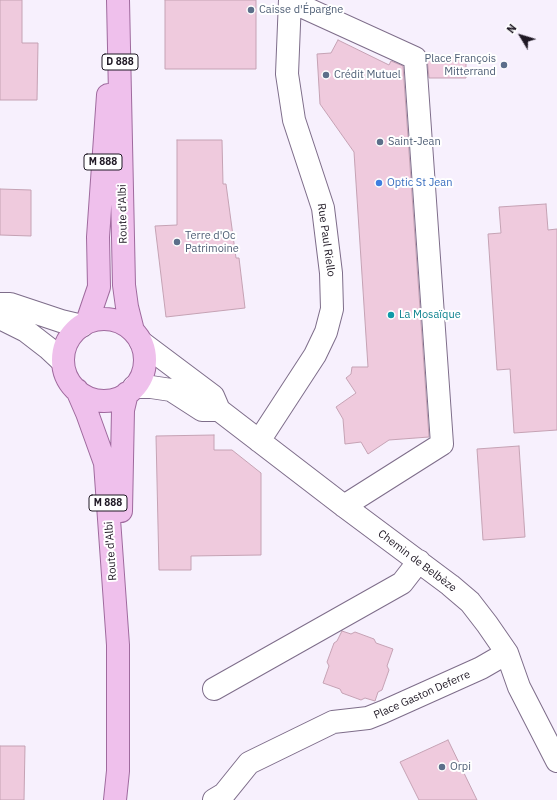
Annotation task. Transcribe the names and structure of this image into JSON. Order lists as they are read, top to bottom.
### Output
{
  "streets": {
    "main road": ["D 888", "M 888", "Route d'Albi"],
    "street": ["Rue Paul Riello", "Chemin de Belbèze", "Place Gaston Deferre"]
  },
  "crossings": [
    ["Route d'Albi", "Chemin de Belbèze"],
    ["Rue Paul Riello", "Chemin de Belbèze"],
    ["Chemin de Belbèze", "Place Gaston Deferre"]
  ],
  "places": [
    "Caisse d'Épargne",
    "Place François Mitterrand",
    "Crédit Mutuel",
    "Saint-Jean",
    "Optic St Jean",
    "Terre d'Oc Patrimoine",
    "La Mosaïque",
    "Orpi"
  ],
  "north": "top left"
}
